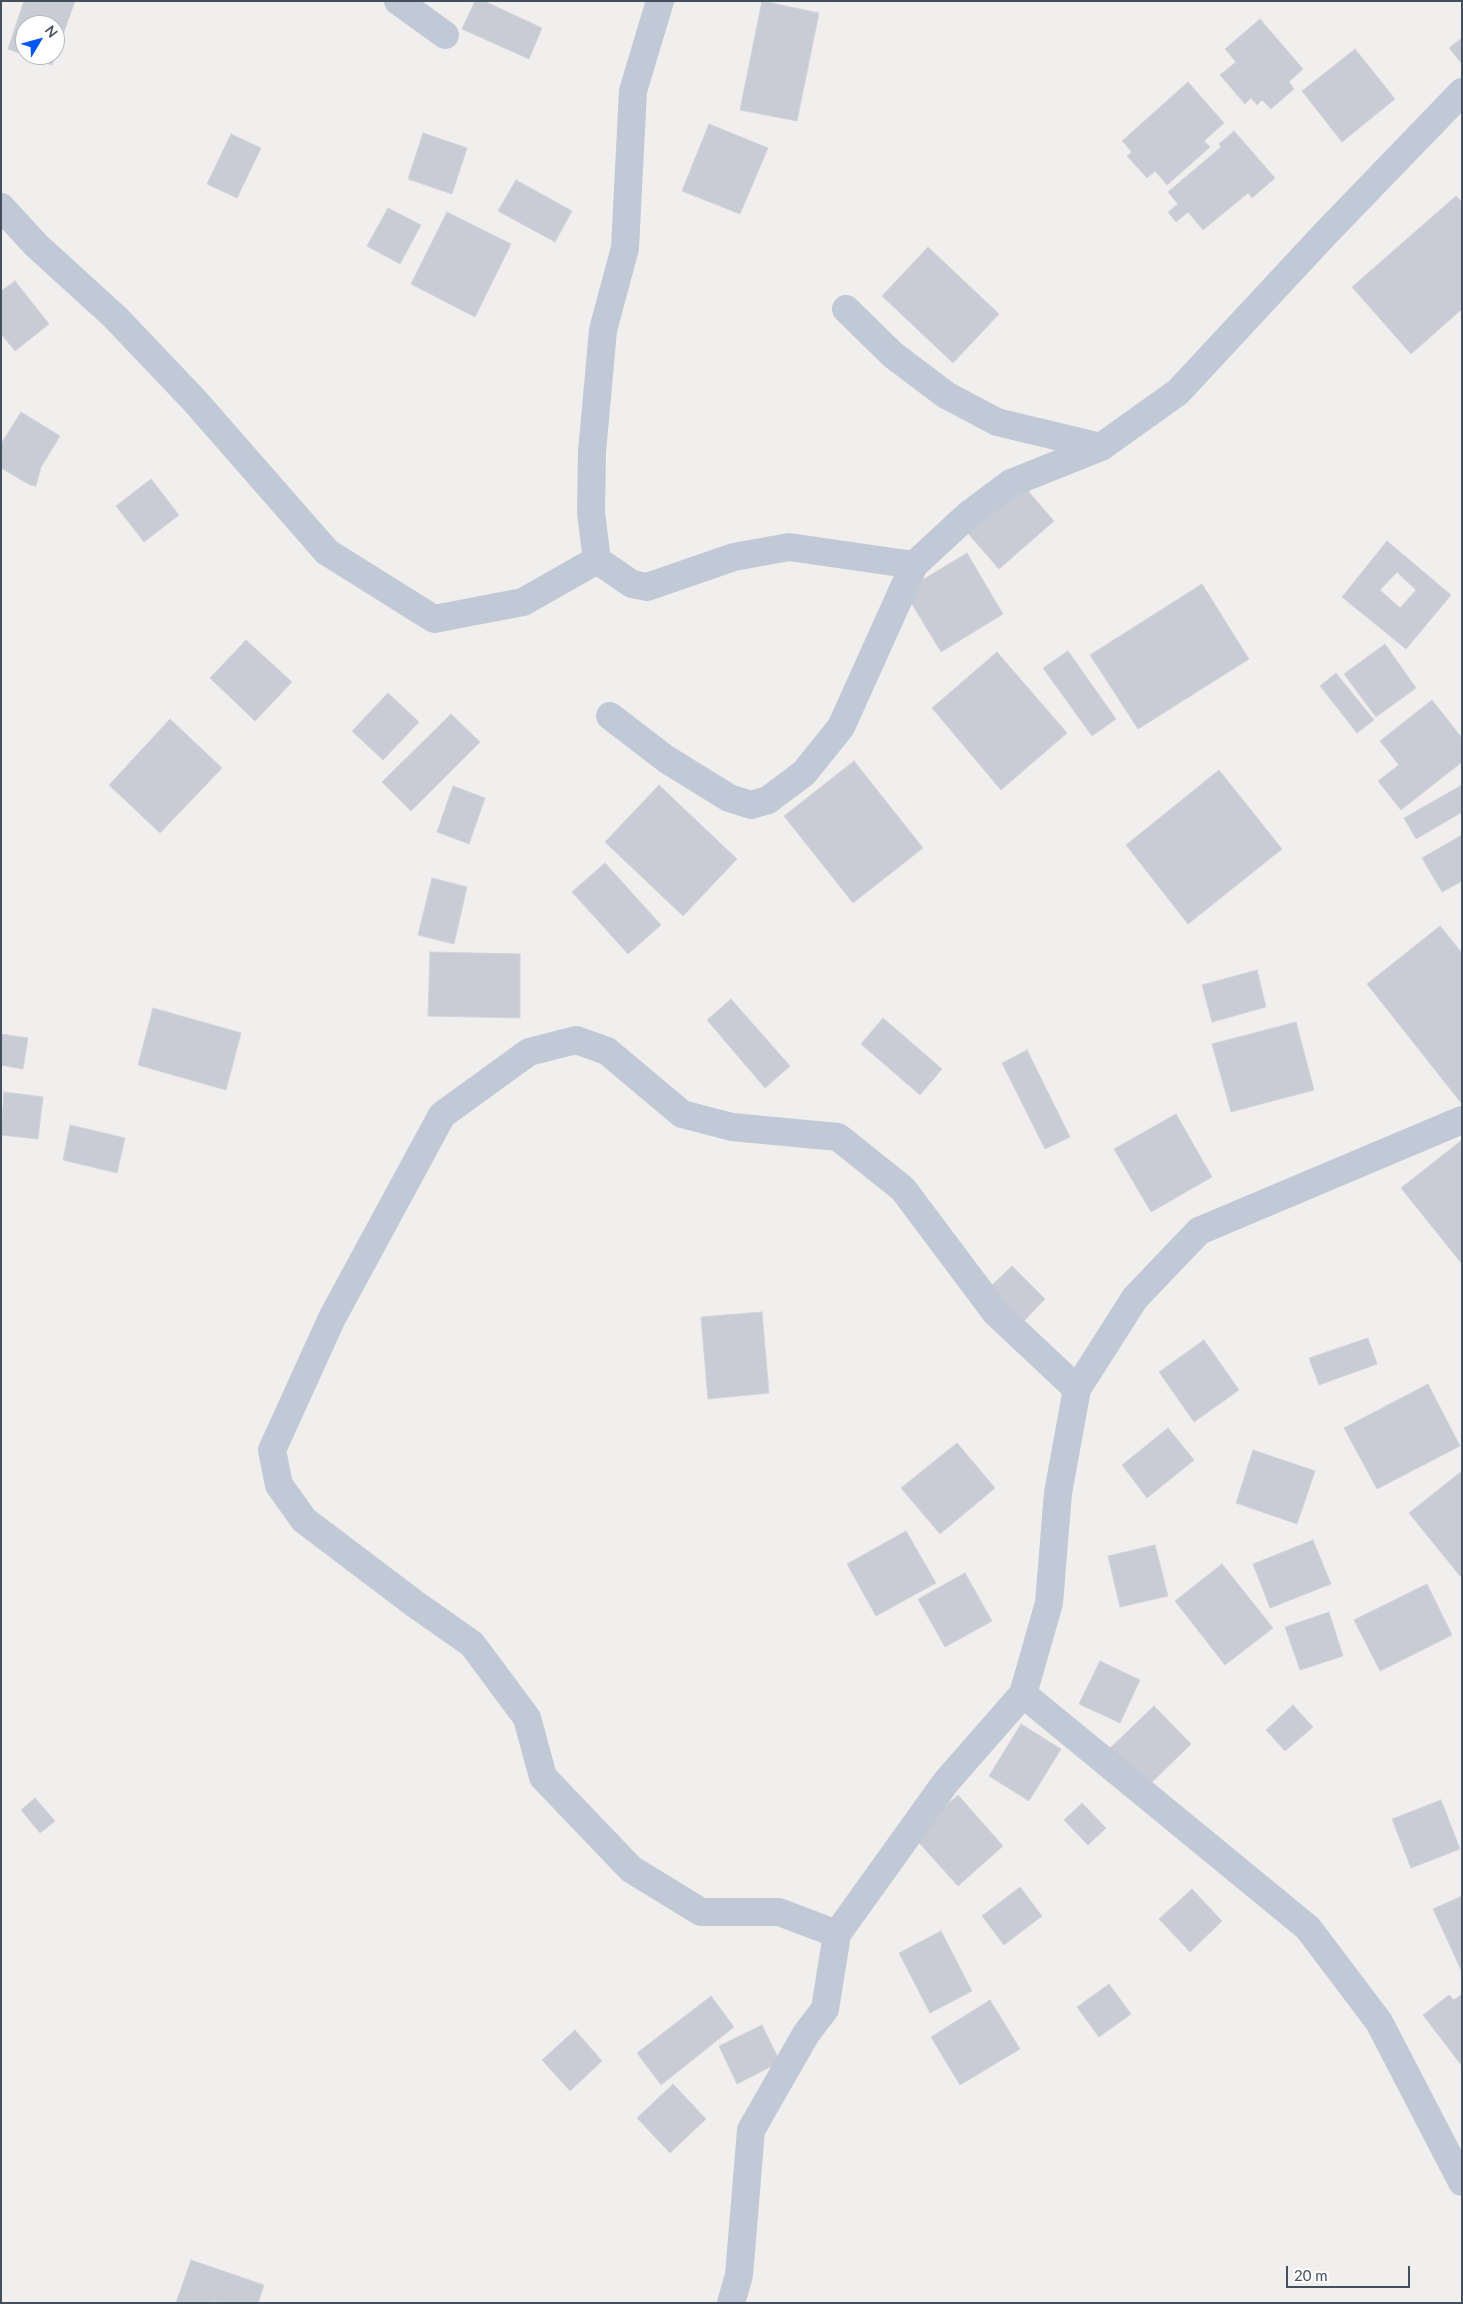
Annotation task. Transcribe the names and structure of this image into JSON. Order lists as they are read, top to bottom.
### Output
{
  "scale_bar": "20 m",
  "north": "top right"
}
